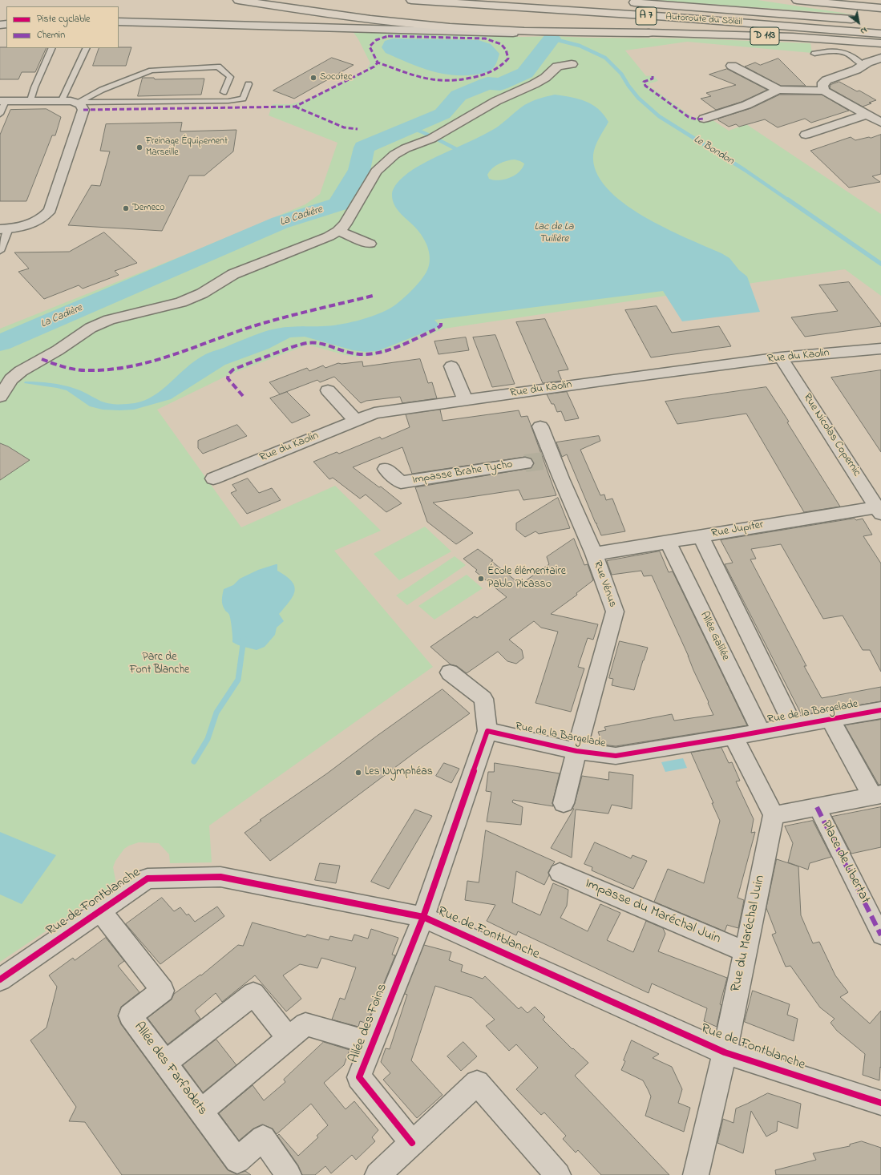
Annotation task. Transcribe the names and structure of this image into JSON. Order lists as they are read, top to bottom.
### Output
{
  "streets": {
    "main road": ["A 7", "Autoroute du Soleil", "D 113"],
    "street": [
      "Rue du Kaolin",
      "Rue Nicolas Copernic",
      "Impasse Brahe Tycho",
      "Rue Jupiter",
      "Rue Vénus",
      "Allée Galilée",
      "Rue de la Bargelade",
      "Place de Libertat",
      "Rue de Fontblanche",
      "Impasse du Maréchal Juin",
      "Rue du Maréchal Juin",
      "Allée des Foins",
      "Allée des Farfadets"
    ]
  },
  "crossings": [
    ["Rue du Kaolin", "Rue Nicolas Copernic"],
    ["Rue Nicolas Copernic", "Rue Jupiter"],
    ["Rue Jupiter", "Rue Vénus"],
    ["Rue Jupiter", "Allée Galilée"],
    ["Rue Vénus", "Rue de la Bargelade"],
    ["Allée Galilée", "Rue de la Bargelade"],
    ["Rue de Fontblanche", "Rue du Maréchal Juin"],
    ["Rue de Fontblanche", "Allée des Foins"],
    ["Rue de Fontblanche", "Allée des Farfadets"],
    ["Impasse du Maréchal Juin", "Rue du Maréchal Juin"]
  ],
  "water": ["Le Bondon", "La Cadière", "Lac de La Tuilière"],
  "parks": ["Parc de Font Blanche"],
  "places": [
    "Socotec",
    "Freinage Équipement Marseille",
    "Demeco",
    "École élémentaire Pablo Picasso",
    "Les Nymphéas"
  ],
  "legend": ["Piste cyclable", "Chemin"],
  "north": "bottom right"
}
